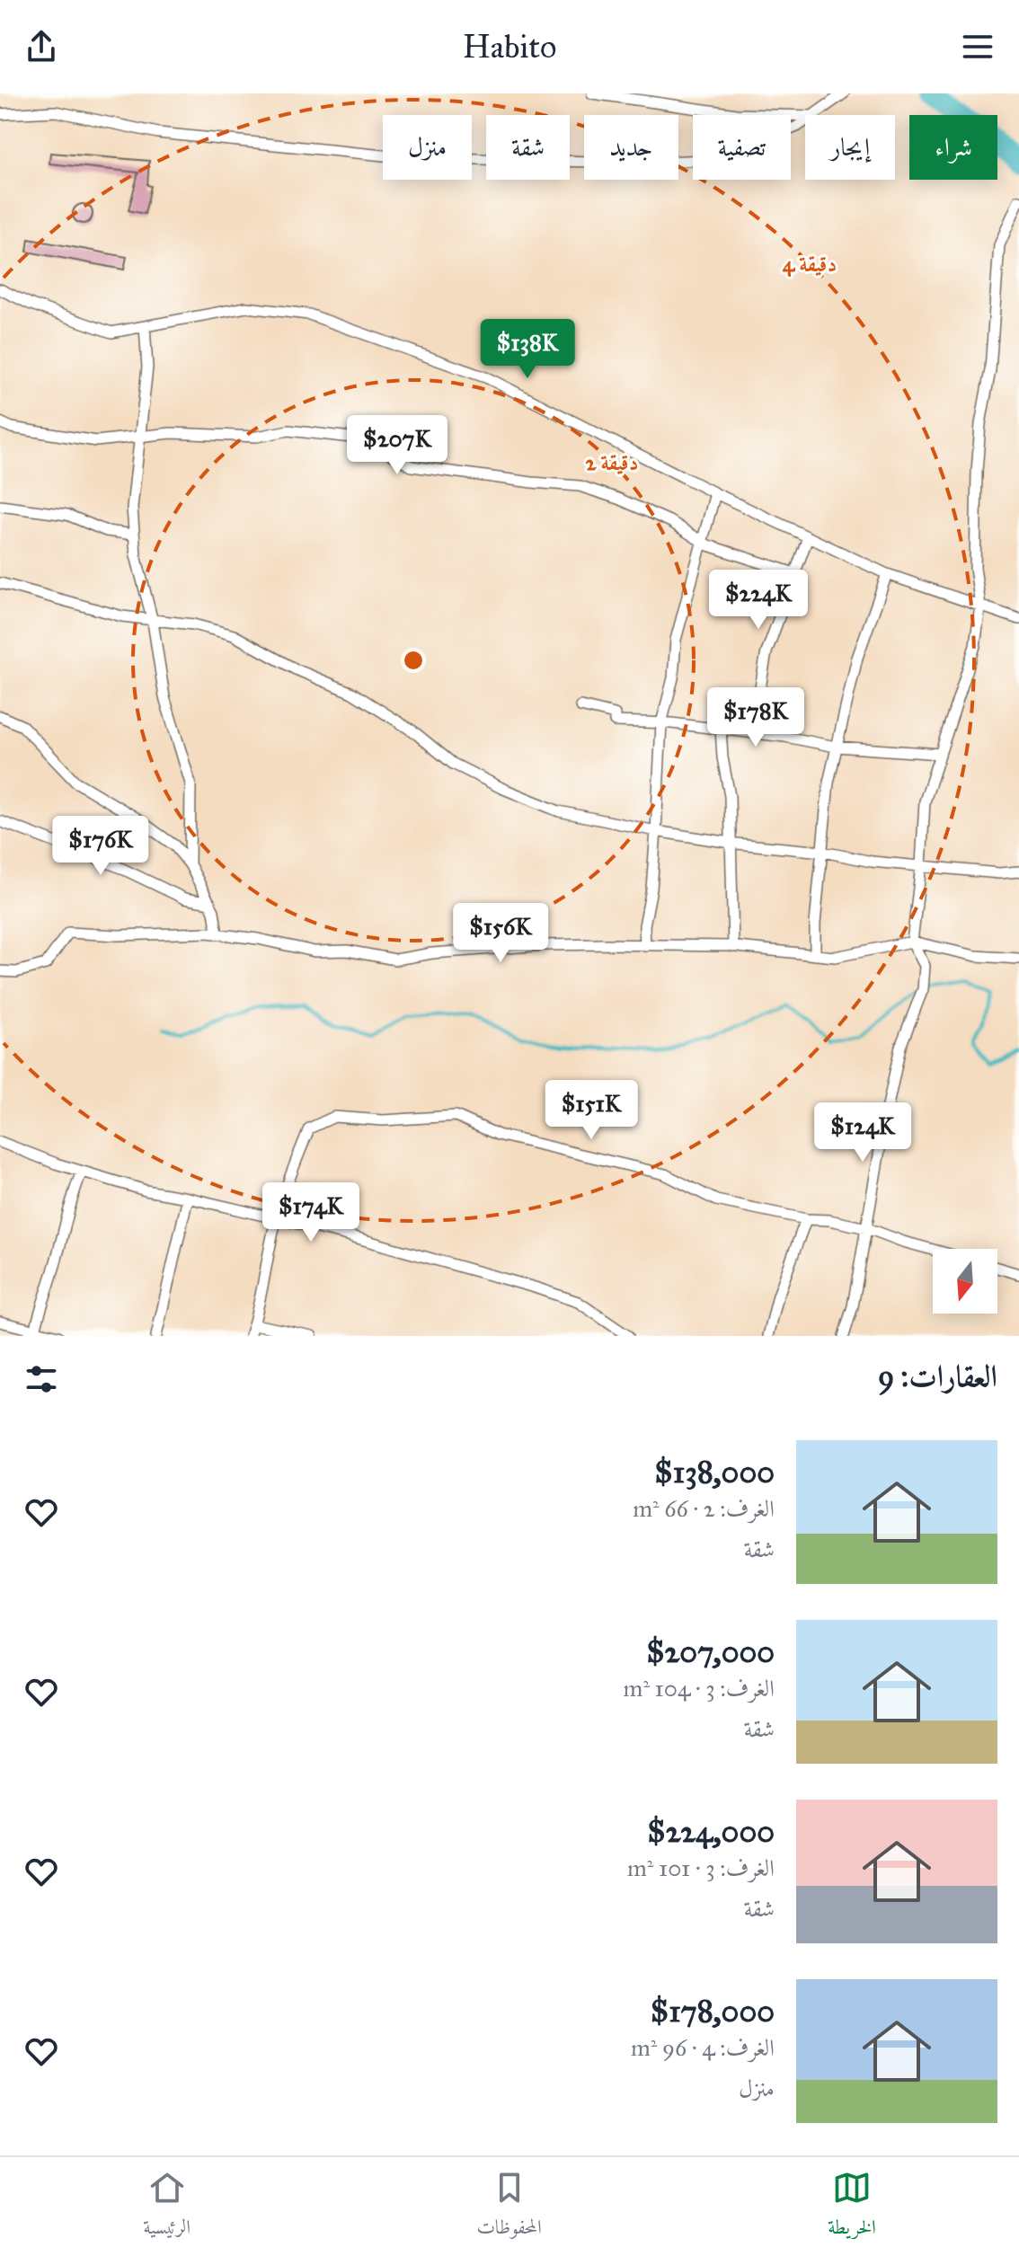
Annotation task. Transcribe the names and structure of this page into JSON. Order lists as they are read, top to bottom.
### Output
{
  "north": "bottom",
  "page": {
    "header": "Habito",
    "chip": [
      "شراء",
      "إيجار",
      "تصفية",
      "جديد",
      "شقة",
      "منزل"
    ],
    "price": [
      "$138K",
      "$207K",
      "$224K",
      "$178K",
      "$176K",
      "$156K",
      "$151K",
      "$124K",
      "$174K"
    ],
    "heading": "العقارات: 9",
    "list": [
      {
        "name": "$138,000",
        "note": "الغرف: 2 · 66 m² · شقة"
      },
      {
        "name": "$207,000",
        "note": "الغرف: 3 · 104 m² · شقة"
      },
      {
        "name": "$224,000",
        "note": "الغرف: 3 · 101 m² · شقة"
      },
      {
        "name": "$178,000",
        "note": "الغرف: 4 · 96 m² · منزل"
      }
    ],
    "tabs": ["الخريطة", "المحفوظات", "الرئيسية"]
  },
  "rings": ["4 دقيقة", "2 دقيقة"]
}
